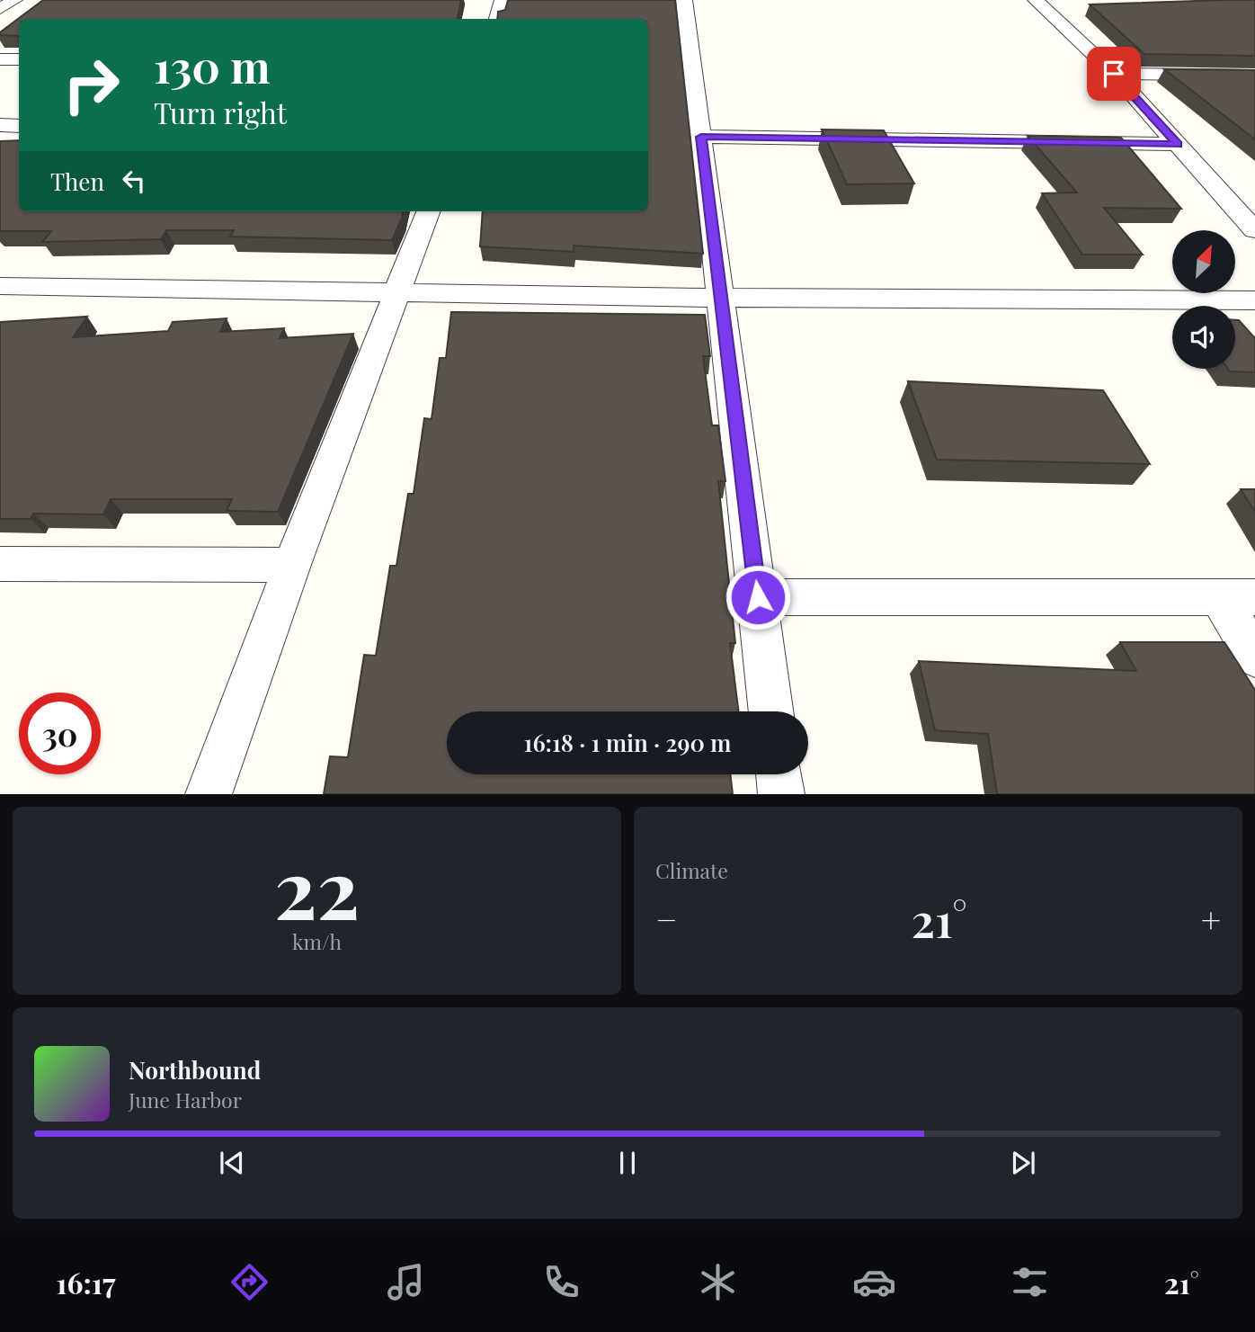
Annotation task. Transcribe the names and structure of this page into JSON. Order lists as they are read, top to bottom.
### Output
{
  "north": "top right",
  "page": {
    "turn": ["130 m", "Turn right"],
    "then": "Then",
    "limit": "30",
    "trip": "16:18 · 1 min · 290 m",
    "tile": [
      ["22", "km/h"],
      "Climate"
    ],
    "heat": ["−", "21°", "+"],
    "song": ["Northbound", "June Harbor"],
    "tabs": ["16:17", "21°"]
  }
}
